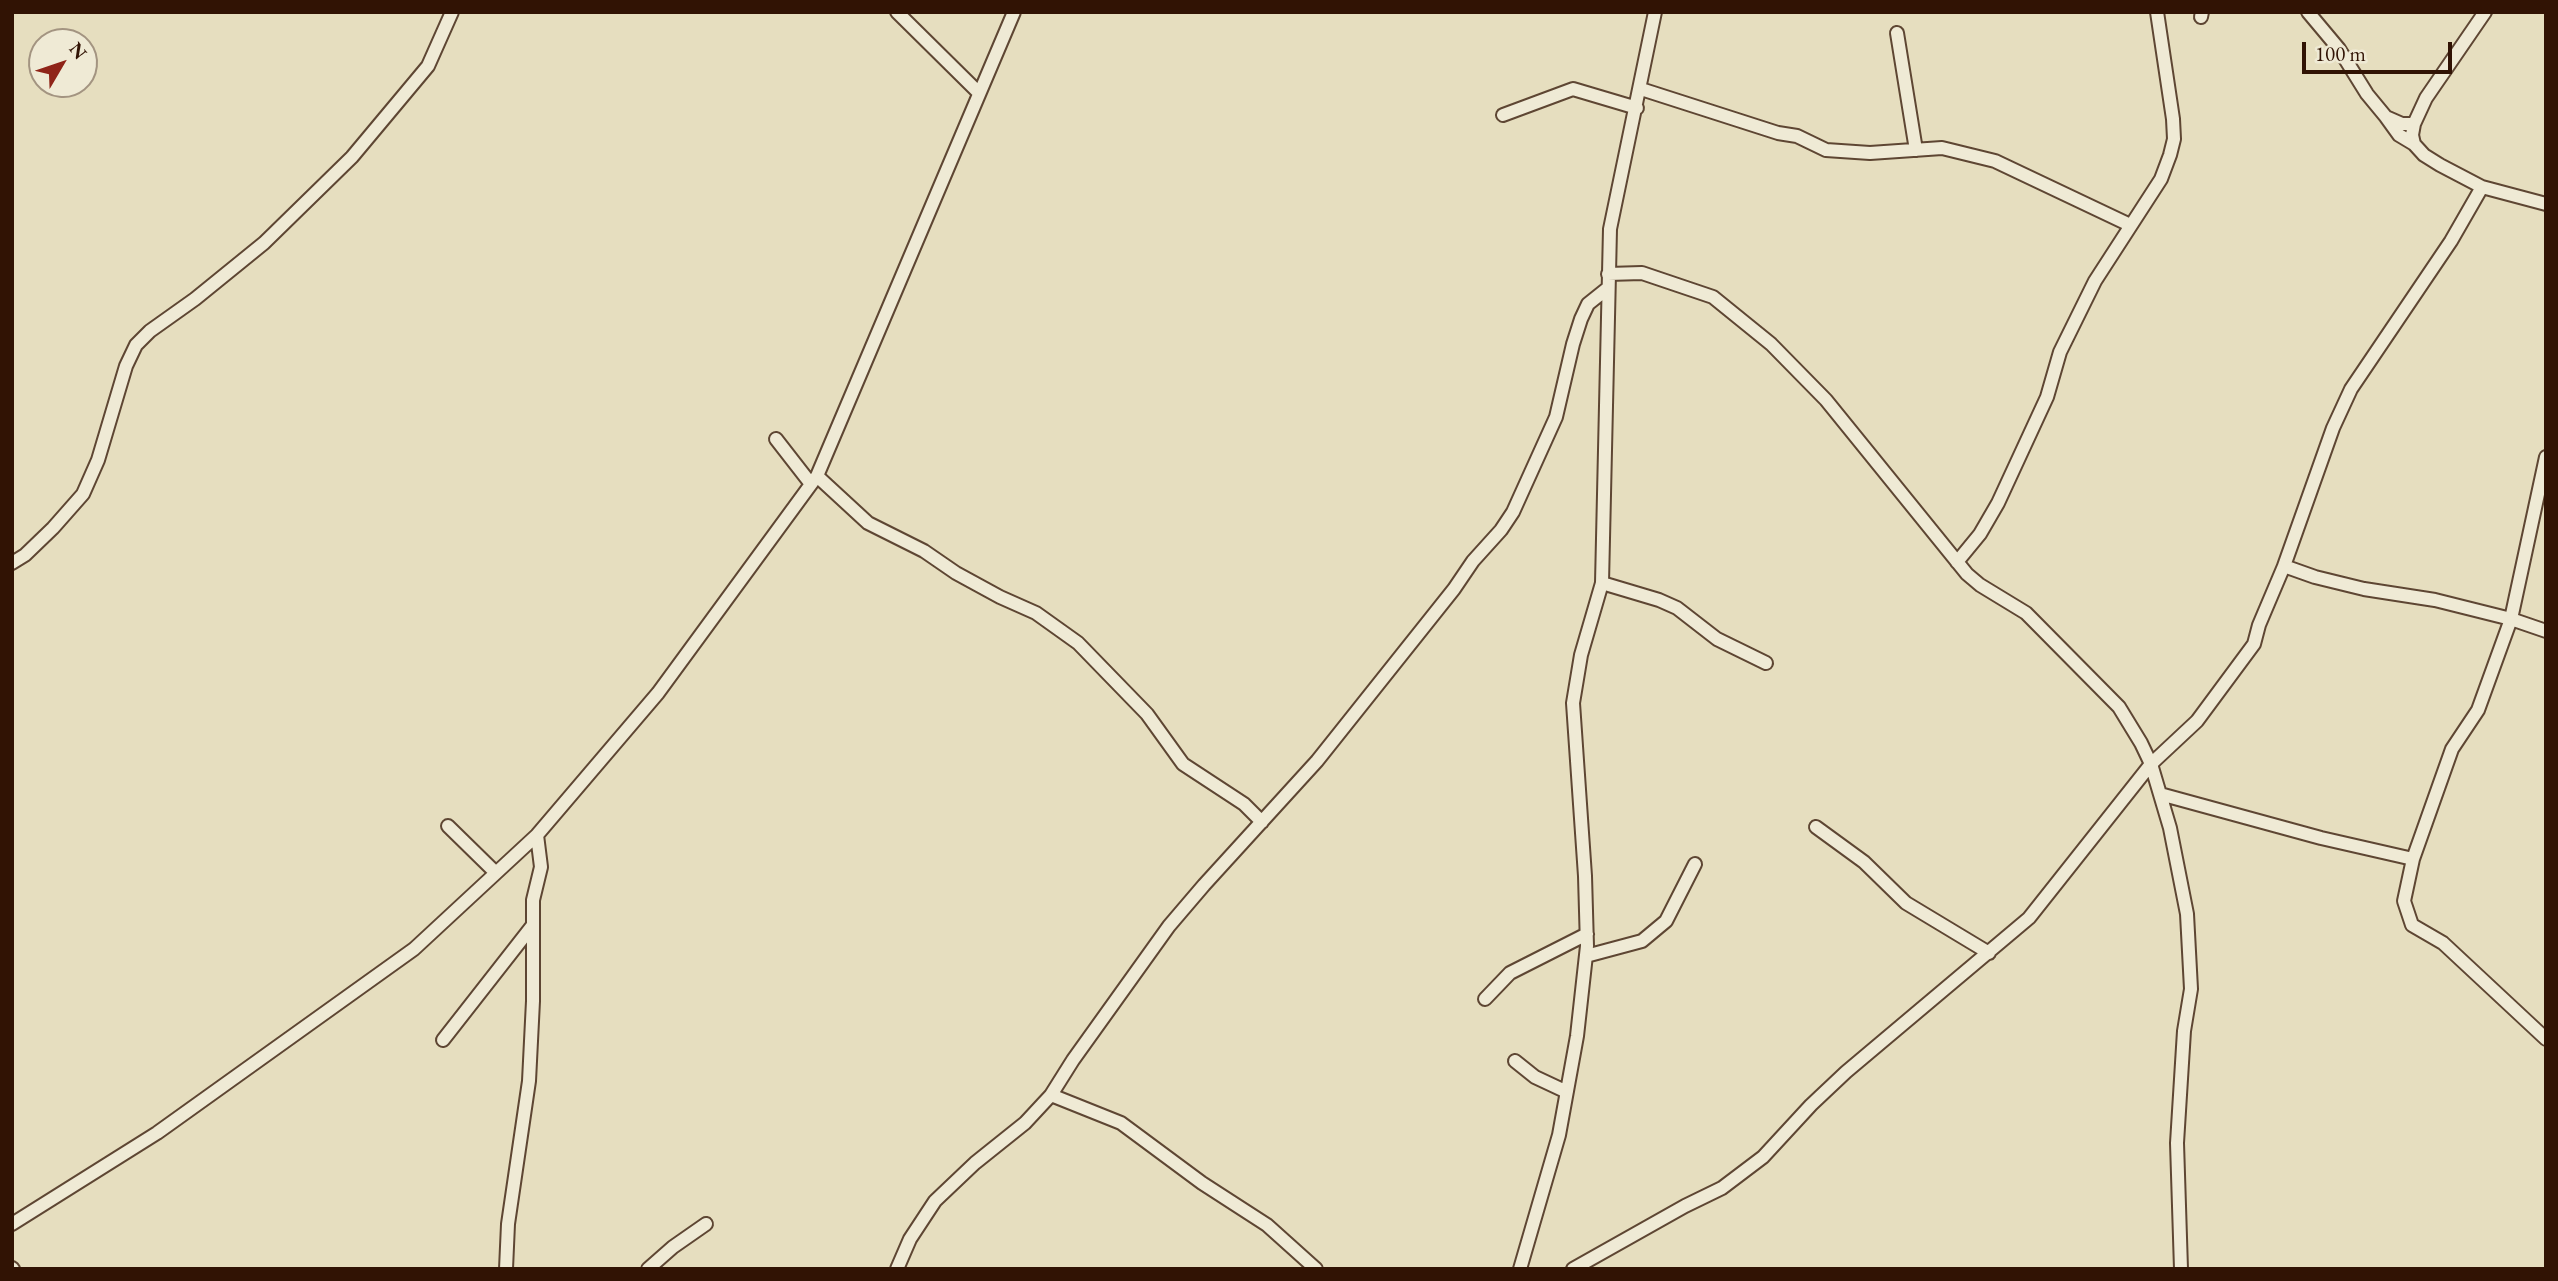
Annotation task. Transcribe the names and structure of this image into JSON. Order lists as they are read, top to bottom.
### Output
{
  "scale_bar": "100 m",
  "north": "top right"
}
